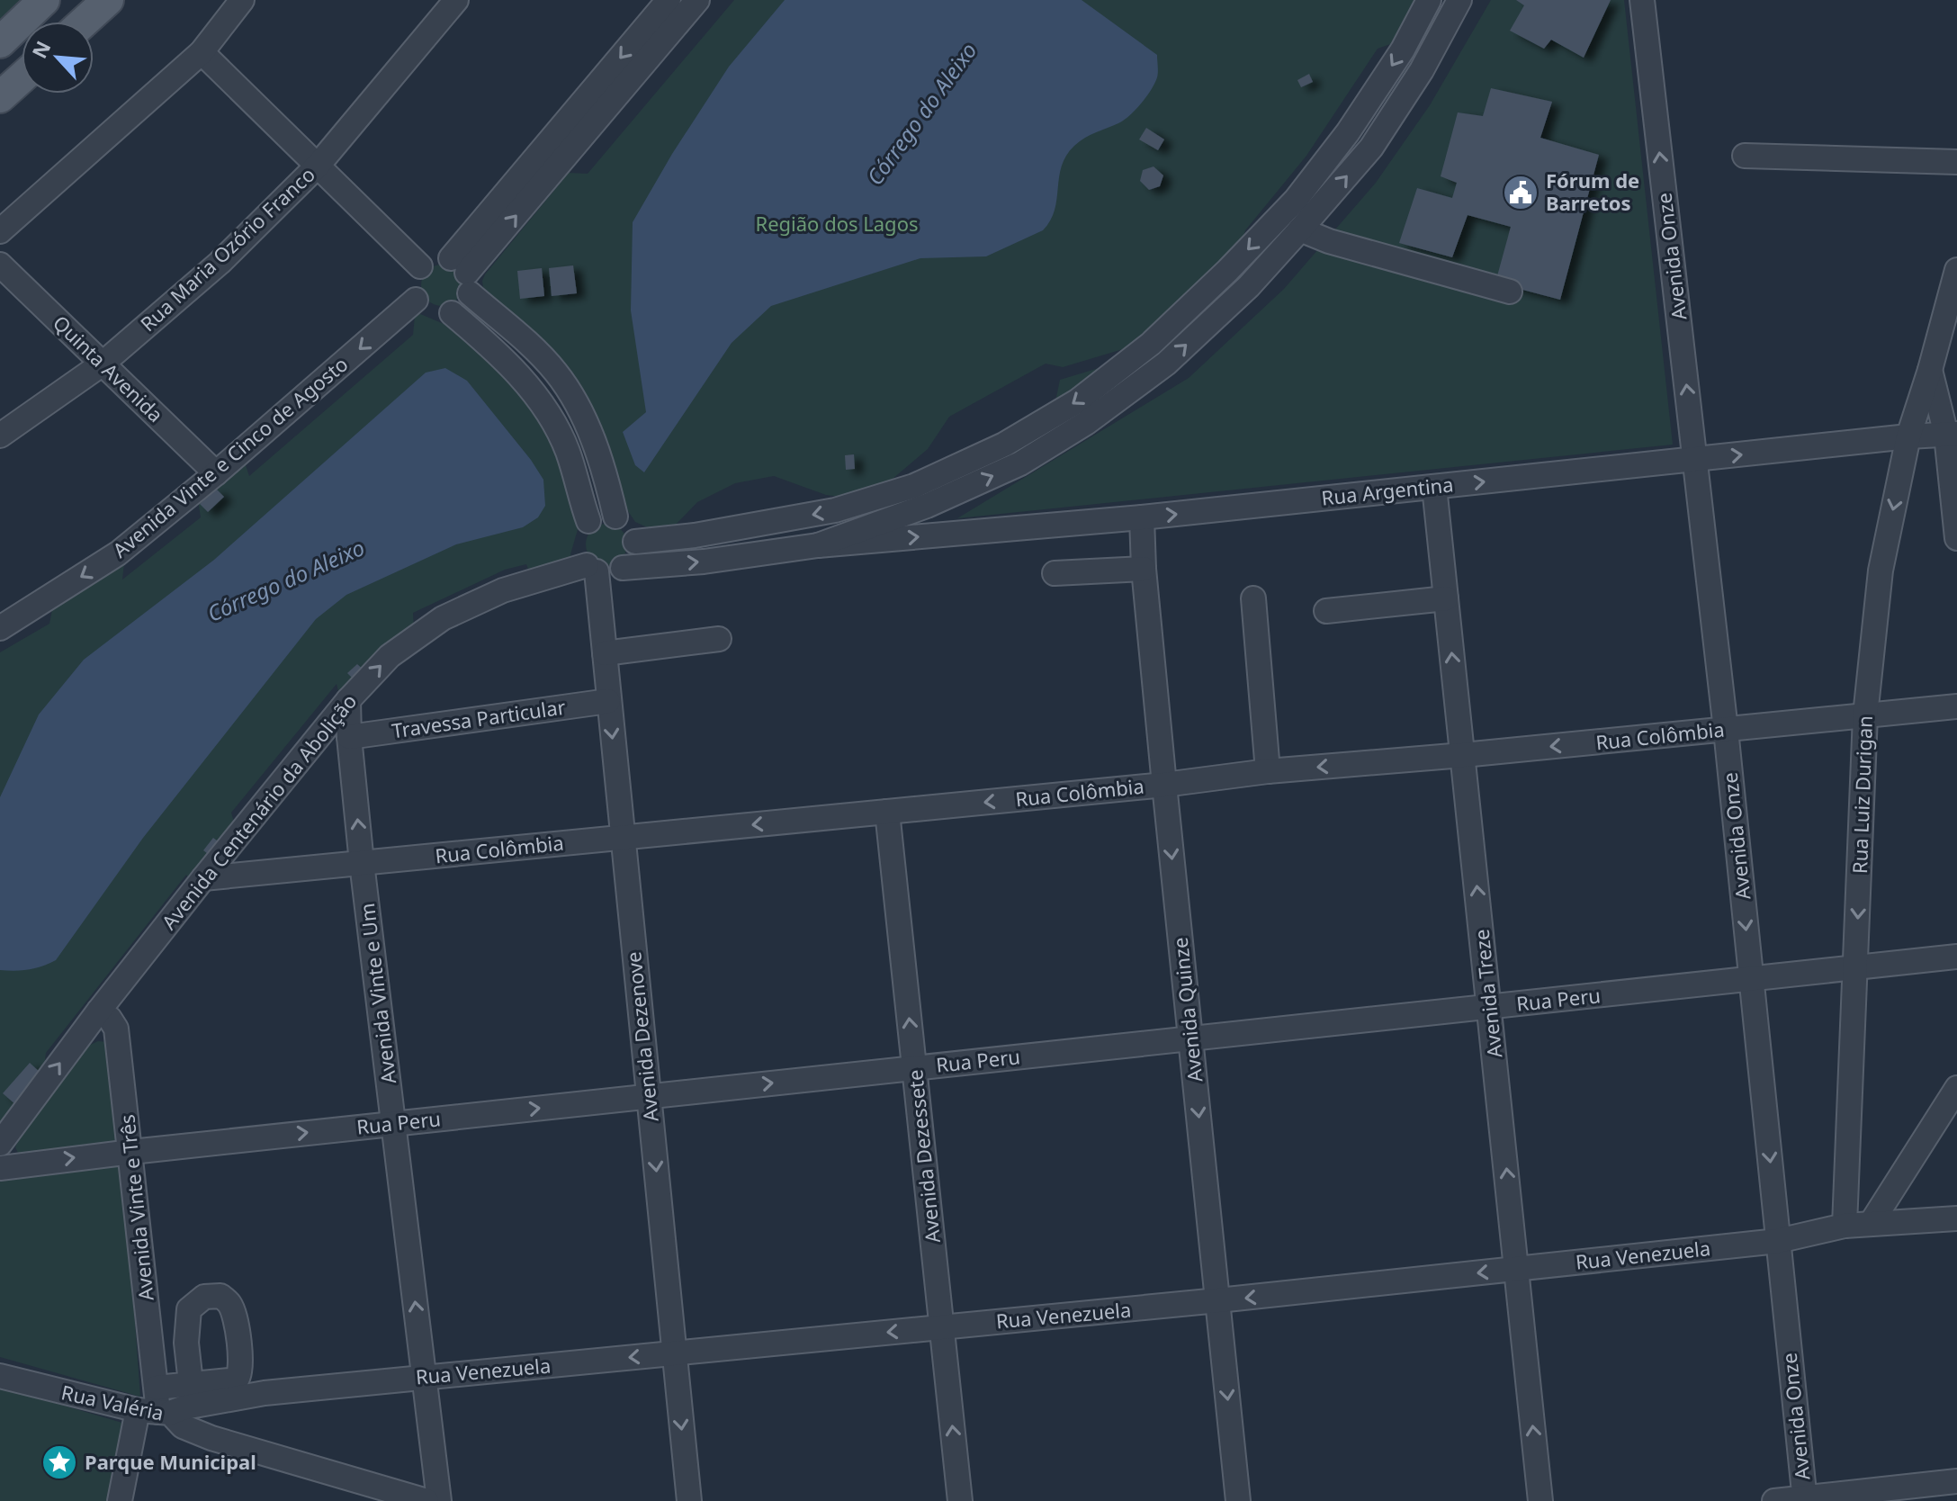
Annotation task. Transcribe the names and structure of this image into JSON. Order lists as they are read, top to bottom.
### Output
{
  "streets": {
    "street": [
      "Rua Maria Ozório Franco",
      "Avenida Onze",
      "Quinta Avenida",
      "Avenida Vinte e Cinco de Agosto",
      "Rua Argentina",
      "Travessa Particular",
      "Rua Colômbia",
      "Rua Luiz Durigan",
      "Avenida Centenário da Abolição",
      "Avenida Vinte e Um",
      "Avenida Treze",
      "Rua Peru",
      "Avenida Quinze",
      "Avenida Dezenove",
      "Avenida Dezessete",
      "Avenida Vinte e Três",
      "Rua Venezuela",
      "Rua Valéria"
    ]
  },
  "crossings": [
    ["Rua Maria Ozório Franco", "Quinta Avenida"],
    ["Avenida Onze", "Rua Argentina"],
    ["Avenida Onze", "Rua Colômbia"],
    ["Avenida Onze", "Rua Peru"],
    ["Avenida Onze", "Rua Venezuela"],
    ["Quinta Avenida", "Avenida Vinte e Cinco de Agosto"],
    ["Avenida Vinte e Cinco de Agosto", "Avenida Dezenove"],
    ["Rua Argentina", "Rua Luiz Durigan"],
    ["Rua Argentina", "Avenida Treze"],
    ["Rua Argentina", "Avenida Quinze"],
    ["Travessa Particular", "Avenida Vinte e Um"],
    ["Travessa Particular", "Avenida Dezenove"],
    ["Rua Colômbia", "Rua Luiz Durigan"],
    ["Rua Colômbia", "Avenida Centenário da Abolição"],
    ["Rua Colômbia", "Avenida Vinte e Um"],
    ["Rua Colômbia", "Avenida Treze"],
    ["Rua Colômbia", "Avenida Quinze"],
    ["Rua Colômbia", "Avenida Dezenove"],
    ["Rua Colômbia", "Avenida Dezessete"],
    ["Rua Luiz Durigan", "Rua Peru"],
    ["Rua Luiz Durigan", "Rua Venezuela"],
    ["Avenida Centenário da Abolição", "Avenida Vinte e Um"],
    ["Avenida Centenário da Abolição", "Avenida Dezenove"],
    ["Avenida Centenário da Abolição", "Avenida Vinte e Três"],
    ["Avenida Vinte e Um", "Rua Peru"],
    ["Avenida Vinte e Um", "Rua Venezuela"],
    ["Avenida Treze", "Rua Peru"],
    ["Avenida Treze", "Rua Venezuela"],
    ["Rua Peru", "Avenida Quinze"],
    ["Rua Peru", "Avenida Dezenove"],
    ["Rua Peru", "Avenida Dezessete"],
    ["Rua Peru", "Avenida Vinte e Três"],
    ["Avenida Quinze", "Rua Venezuela"],
    ["Avenida Dezenove", "Rua Venezuela"],
    ["Avenida Dezessete", "Rua Venezuela"],
    ["Avenida Vinte e Três", "Rua Venezuela"],
    ["Avenida Vinte e Três", "Rua Valéria"],
    ["Rua Venezuela", "Rua Valéria"]
  ],
  "one_way": [
    "Avenida Vinte e Cinco de Agosto",
    "Rua Argentina",
    "Rua Colômbia",
    "Rua Luiz Durigan",
    "Avenida Centenário da Abolição",
    "Avenida Vinte e Um",
    "Avenida Treze",
    "Rua Peru",
    "Avenida Quinze",
    "Avenida Dezenove",
    "Avenida Dezessete",
    "Rua Venezuela"
  ],
  "water": ["Córrego do Aleixo"],
  "parks": ["Região dos Lagos"],
  "places": {
    "public building": ["Fórum de Barretos"],
    "place": ["Parque Municipal"]
  },
  "north": "top left"
}
